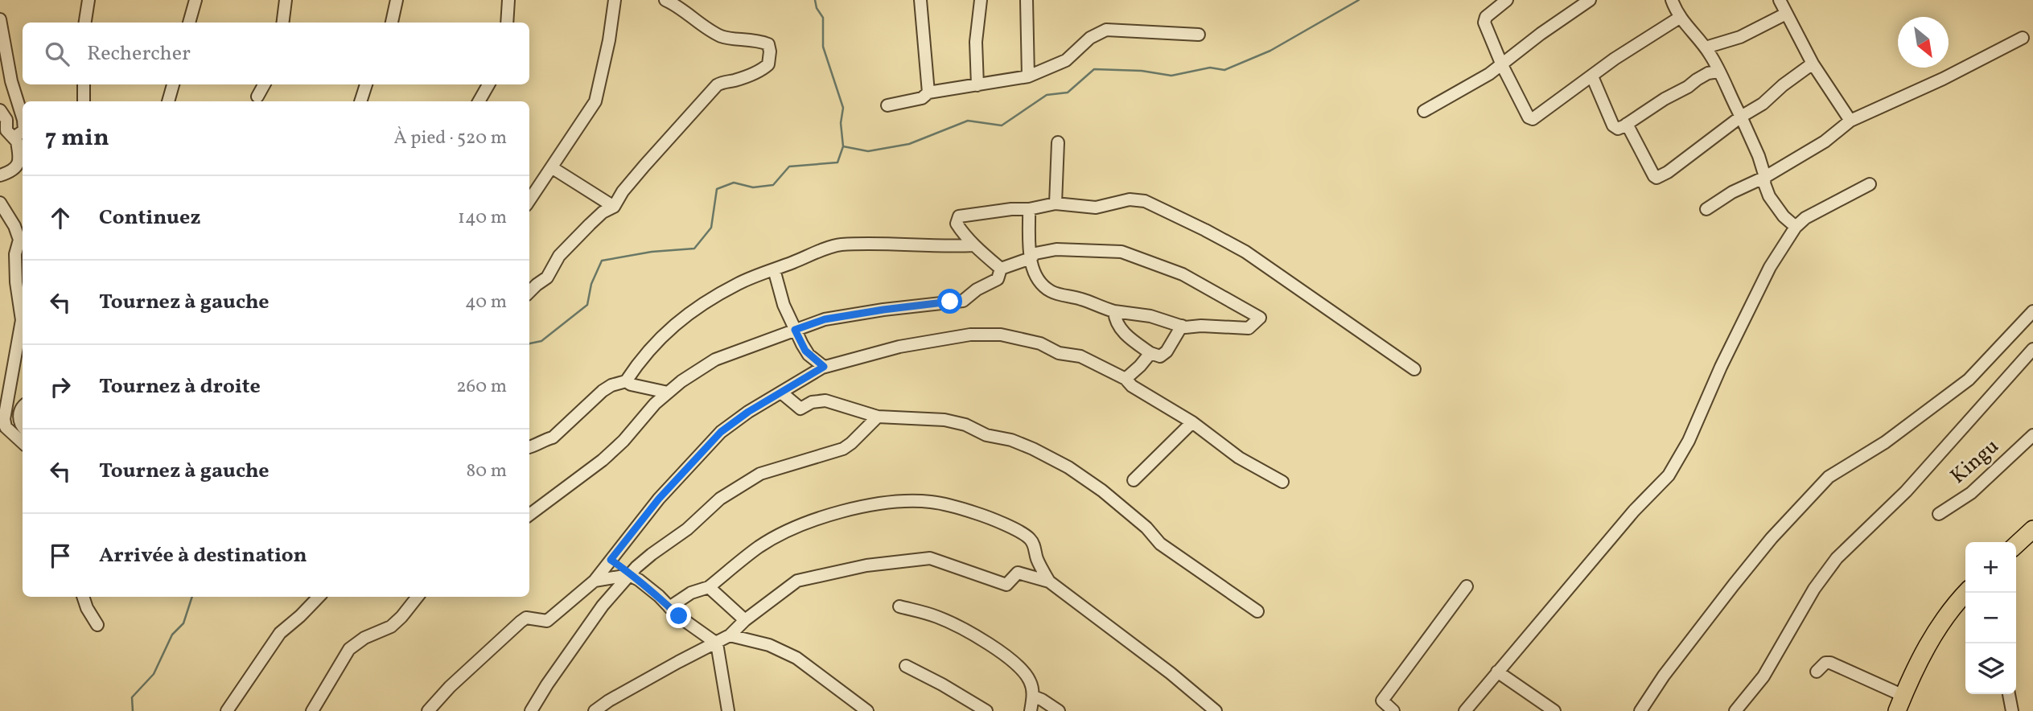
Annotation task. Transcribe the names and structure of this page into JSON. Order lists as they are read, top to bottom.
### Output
{
  "streets": {
    "street": ["Kingu"]
  },
  "north": "bottom right",
  "page": {
    "search": "Rechercher",
    "heading": ["7 min", "À pied · 520 m"],
    "list": [
      ["Continuez", "140 m"],
      ["Tournez à gauche", "40 m"],
      ["Tournez à droite", "260 m"],
      ["Tournez à gauche", "80 m"],
      "Arrivée à destination"
    ],
    "map_buttons": ["+", "−"]
  }
}
